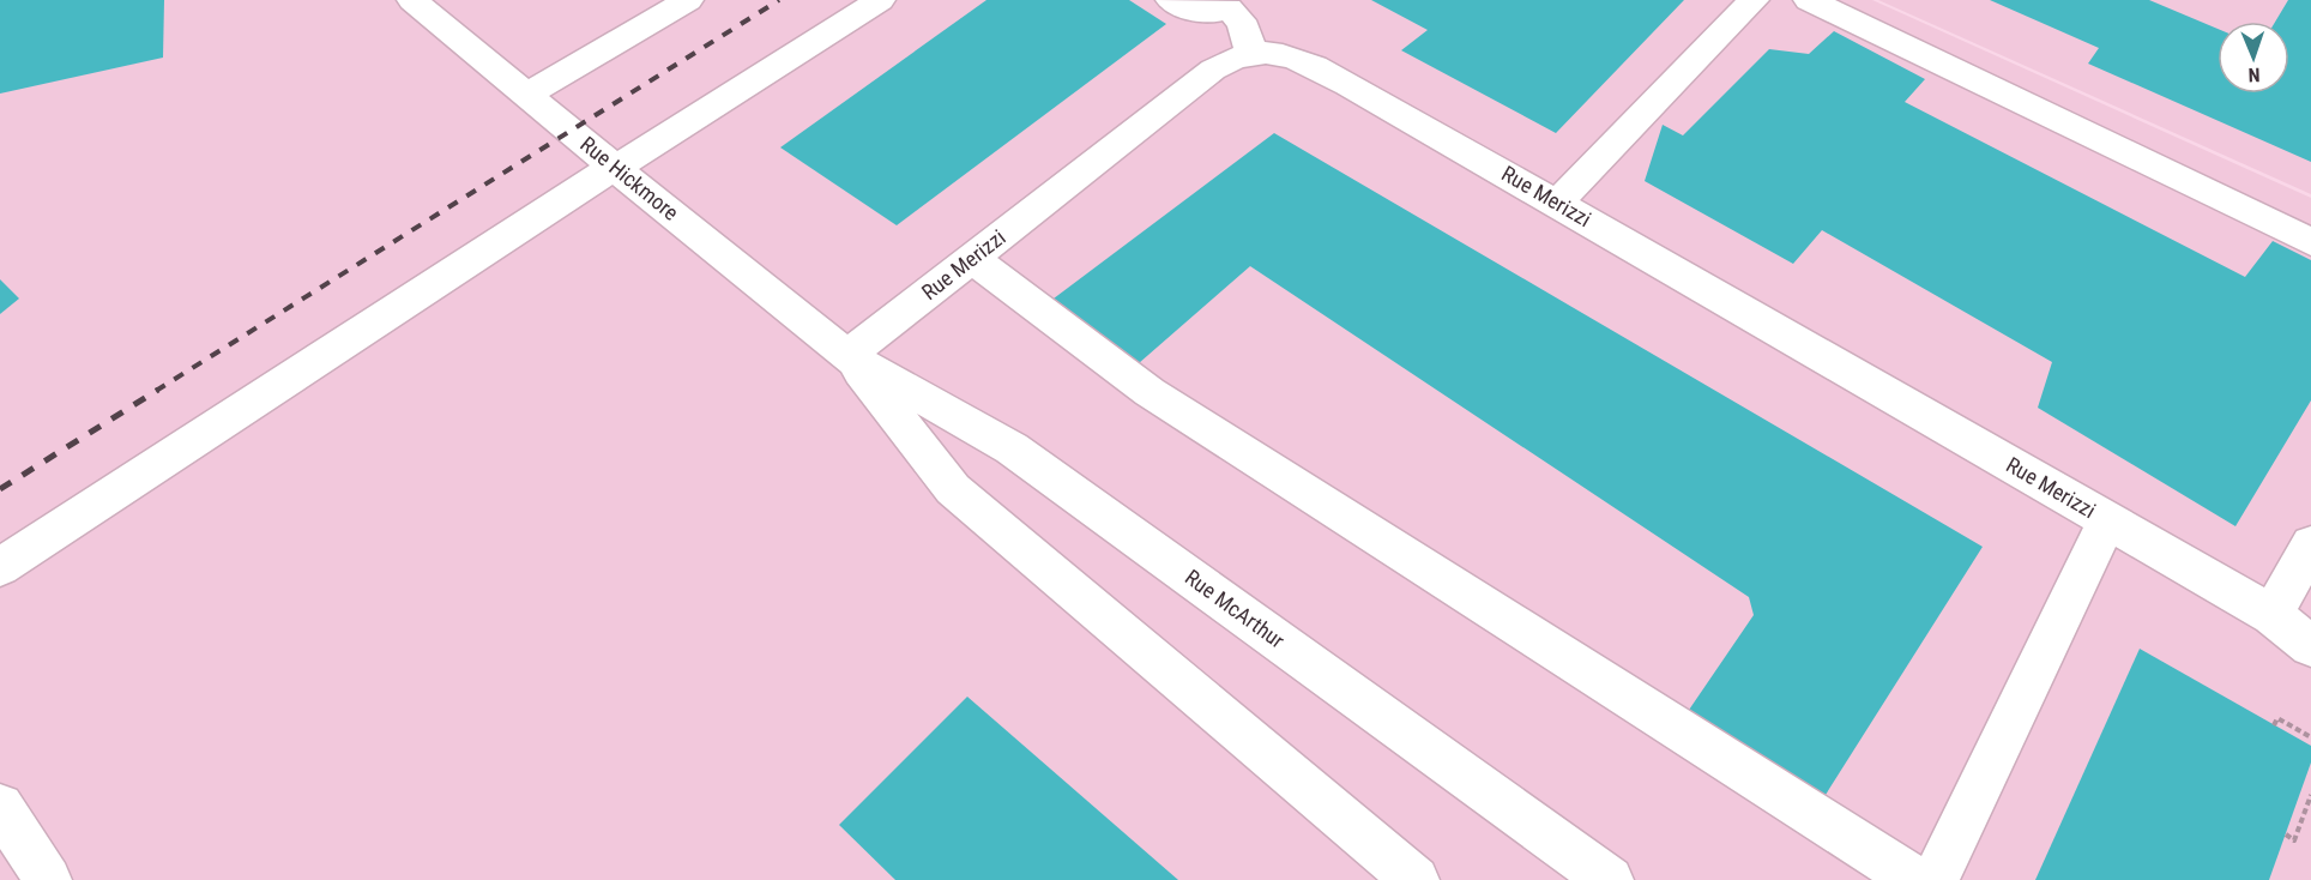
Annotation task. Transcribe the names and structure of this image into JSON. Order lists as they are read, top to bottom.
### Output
{
  "streets": {
    "street": ["Rue Hickmore", "Rue Merizzi", "Rue McArthur"]
  },
  "crossings": [
    ["Rue Hickmore", "Rue Merizzi"],
    ["Rue Hickmore", "Rue McArthur"],
    ["Rue Merizzi", "Rue McArthur"]
  ],
  "north": "bottom"
}
